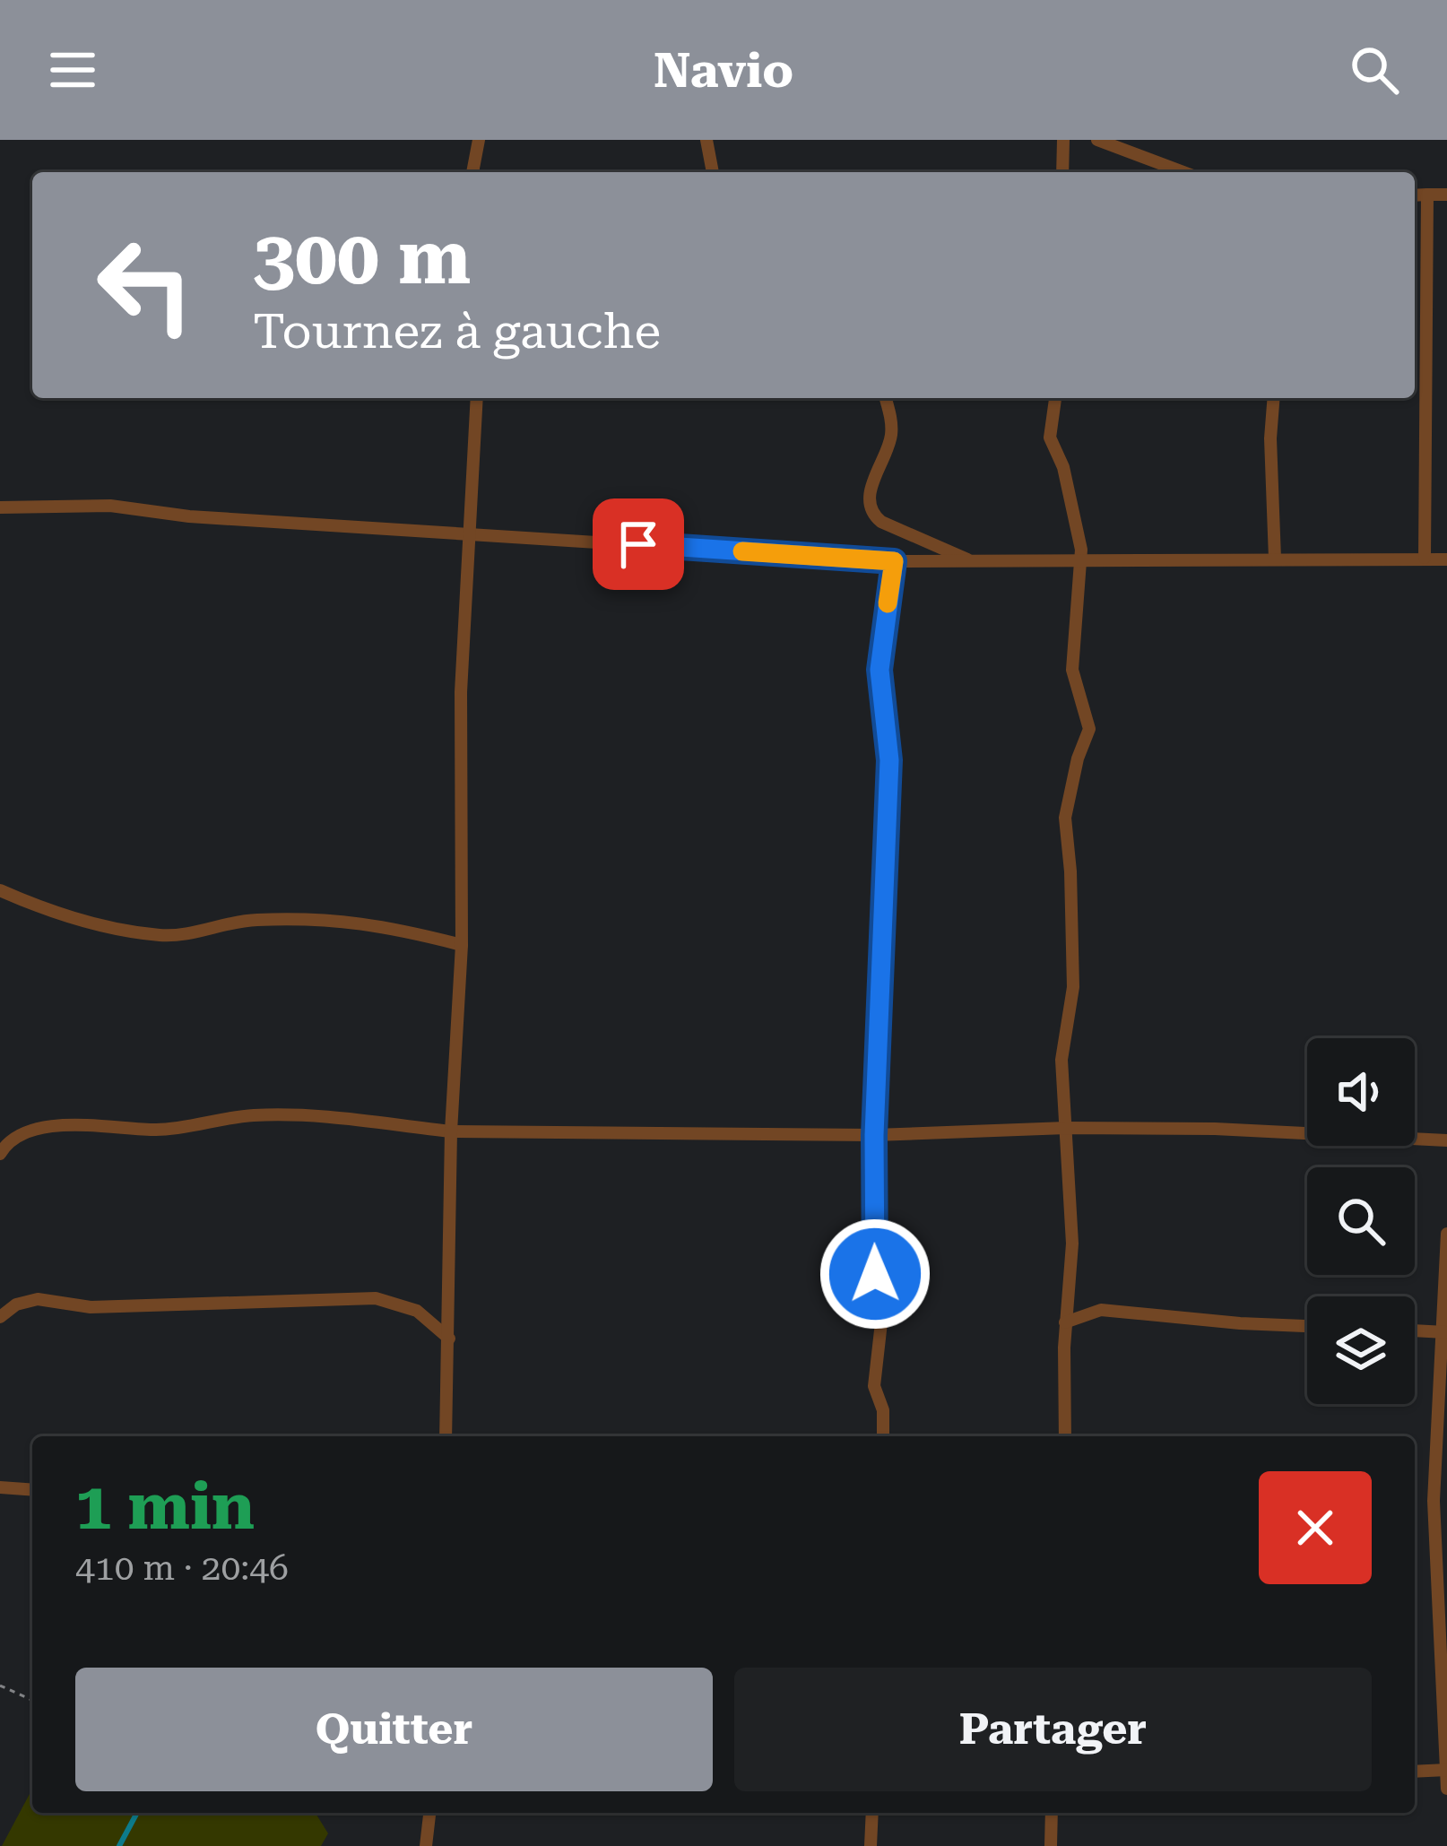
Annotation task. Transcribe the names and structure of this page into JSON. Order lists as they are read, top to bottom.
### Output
{
  "page": {
    "header": "Navio",
    "turn": ["300 m", "Tournez à gauche"],
    "heading": ["1 min", "410 m · 20:46"],
    "buttons": ["Quitter", "Partager"]
  }
}
